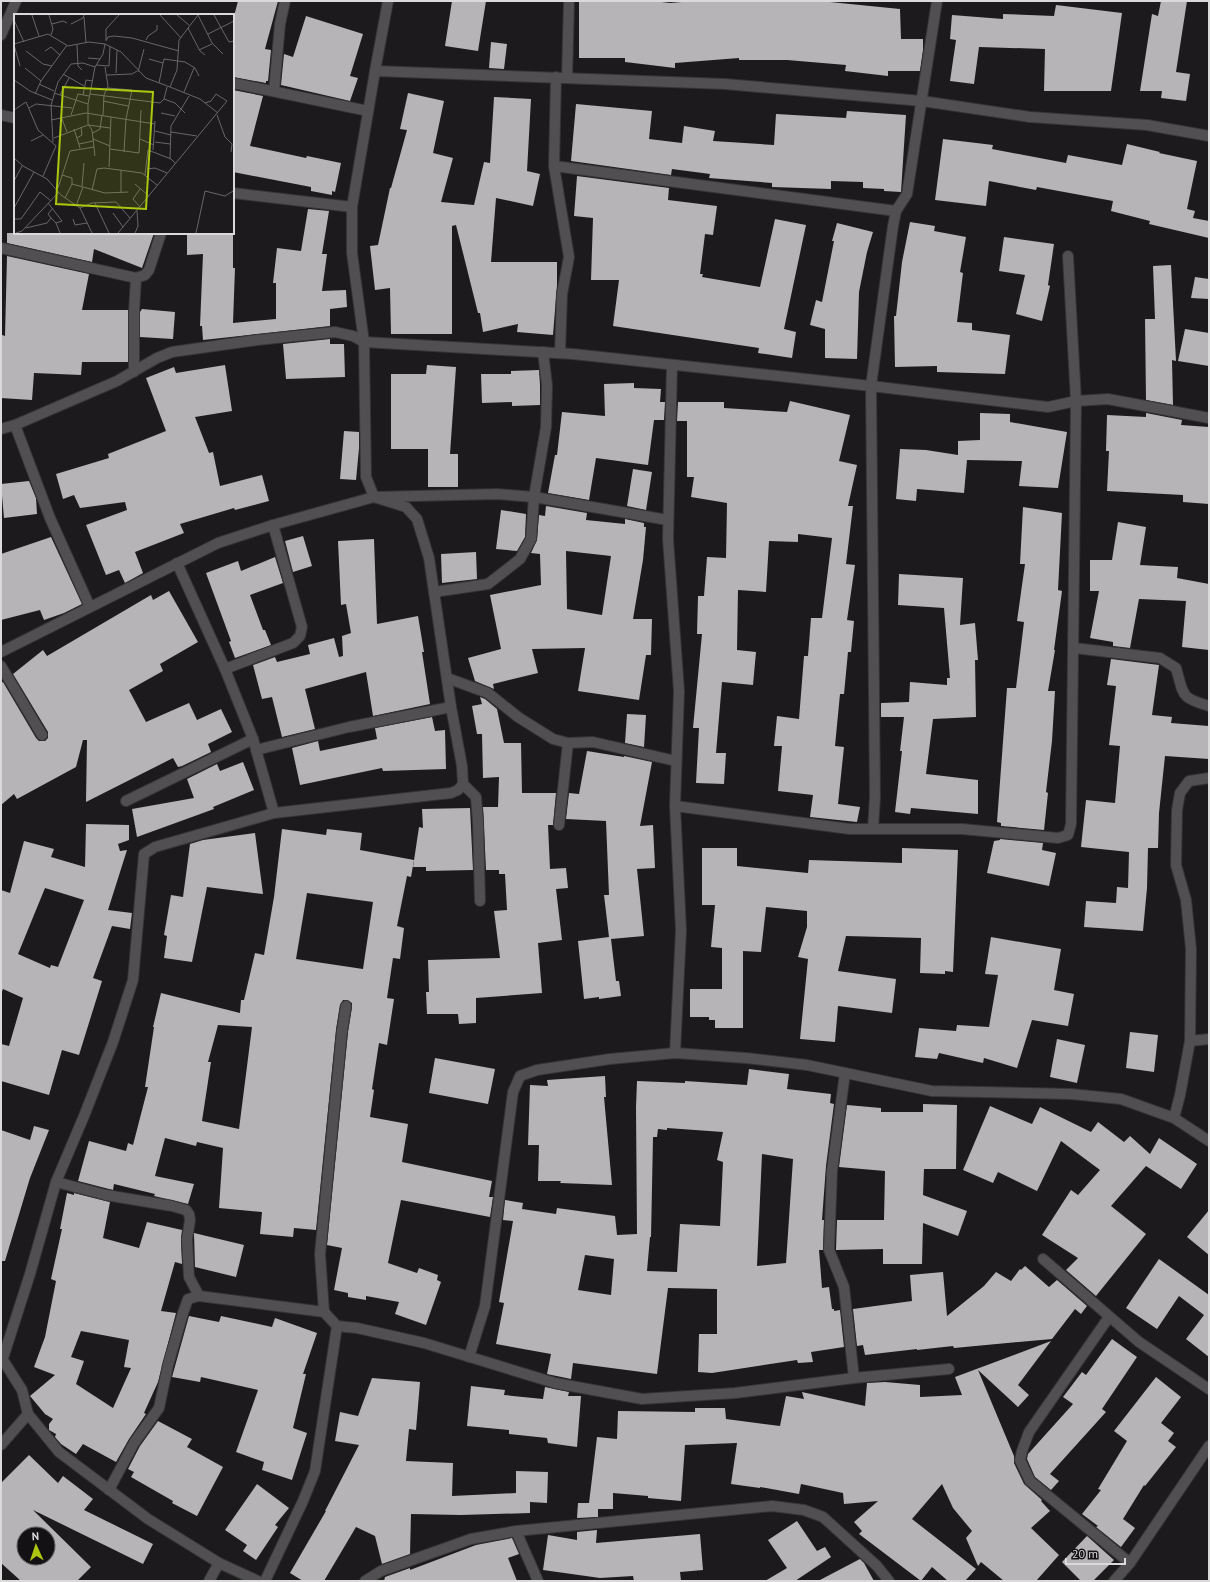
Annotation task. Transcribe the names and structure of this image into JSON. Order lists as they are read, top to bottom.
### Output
{
  "scale_bar": "20 m",
  "north": "top"
}
